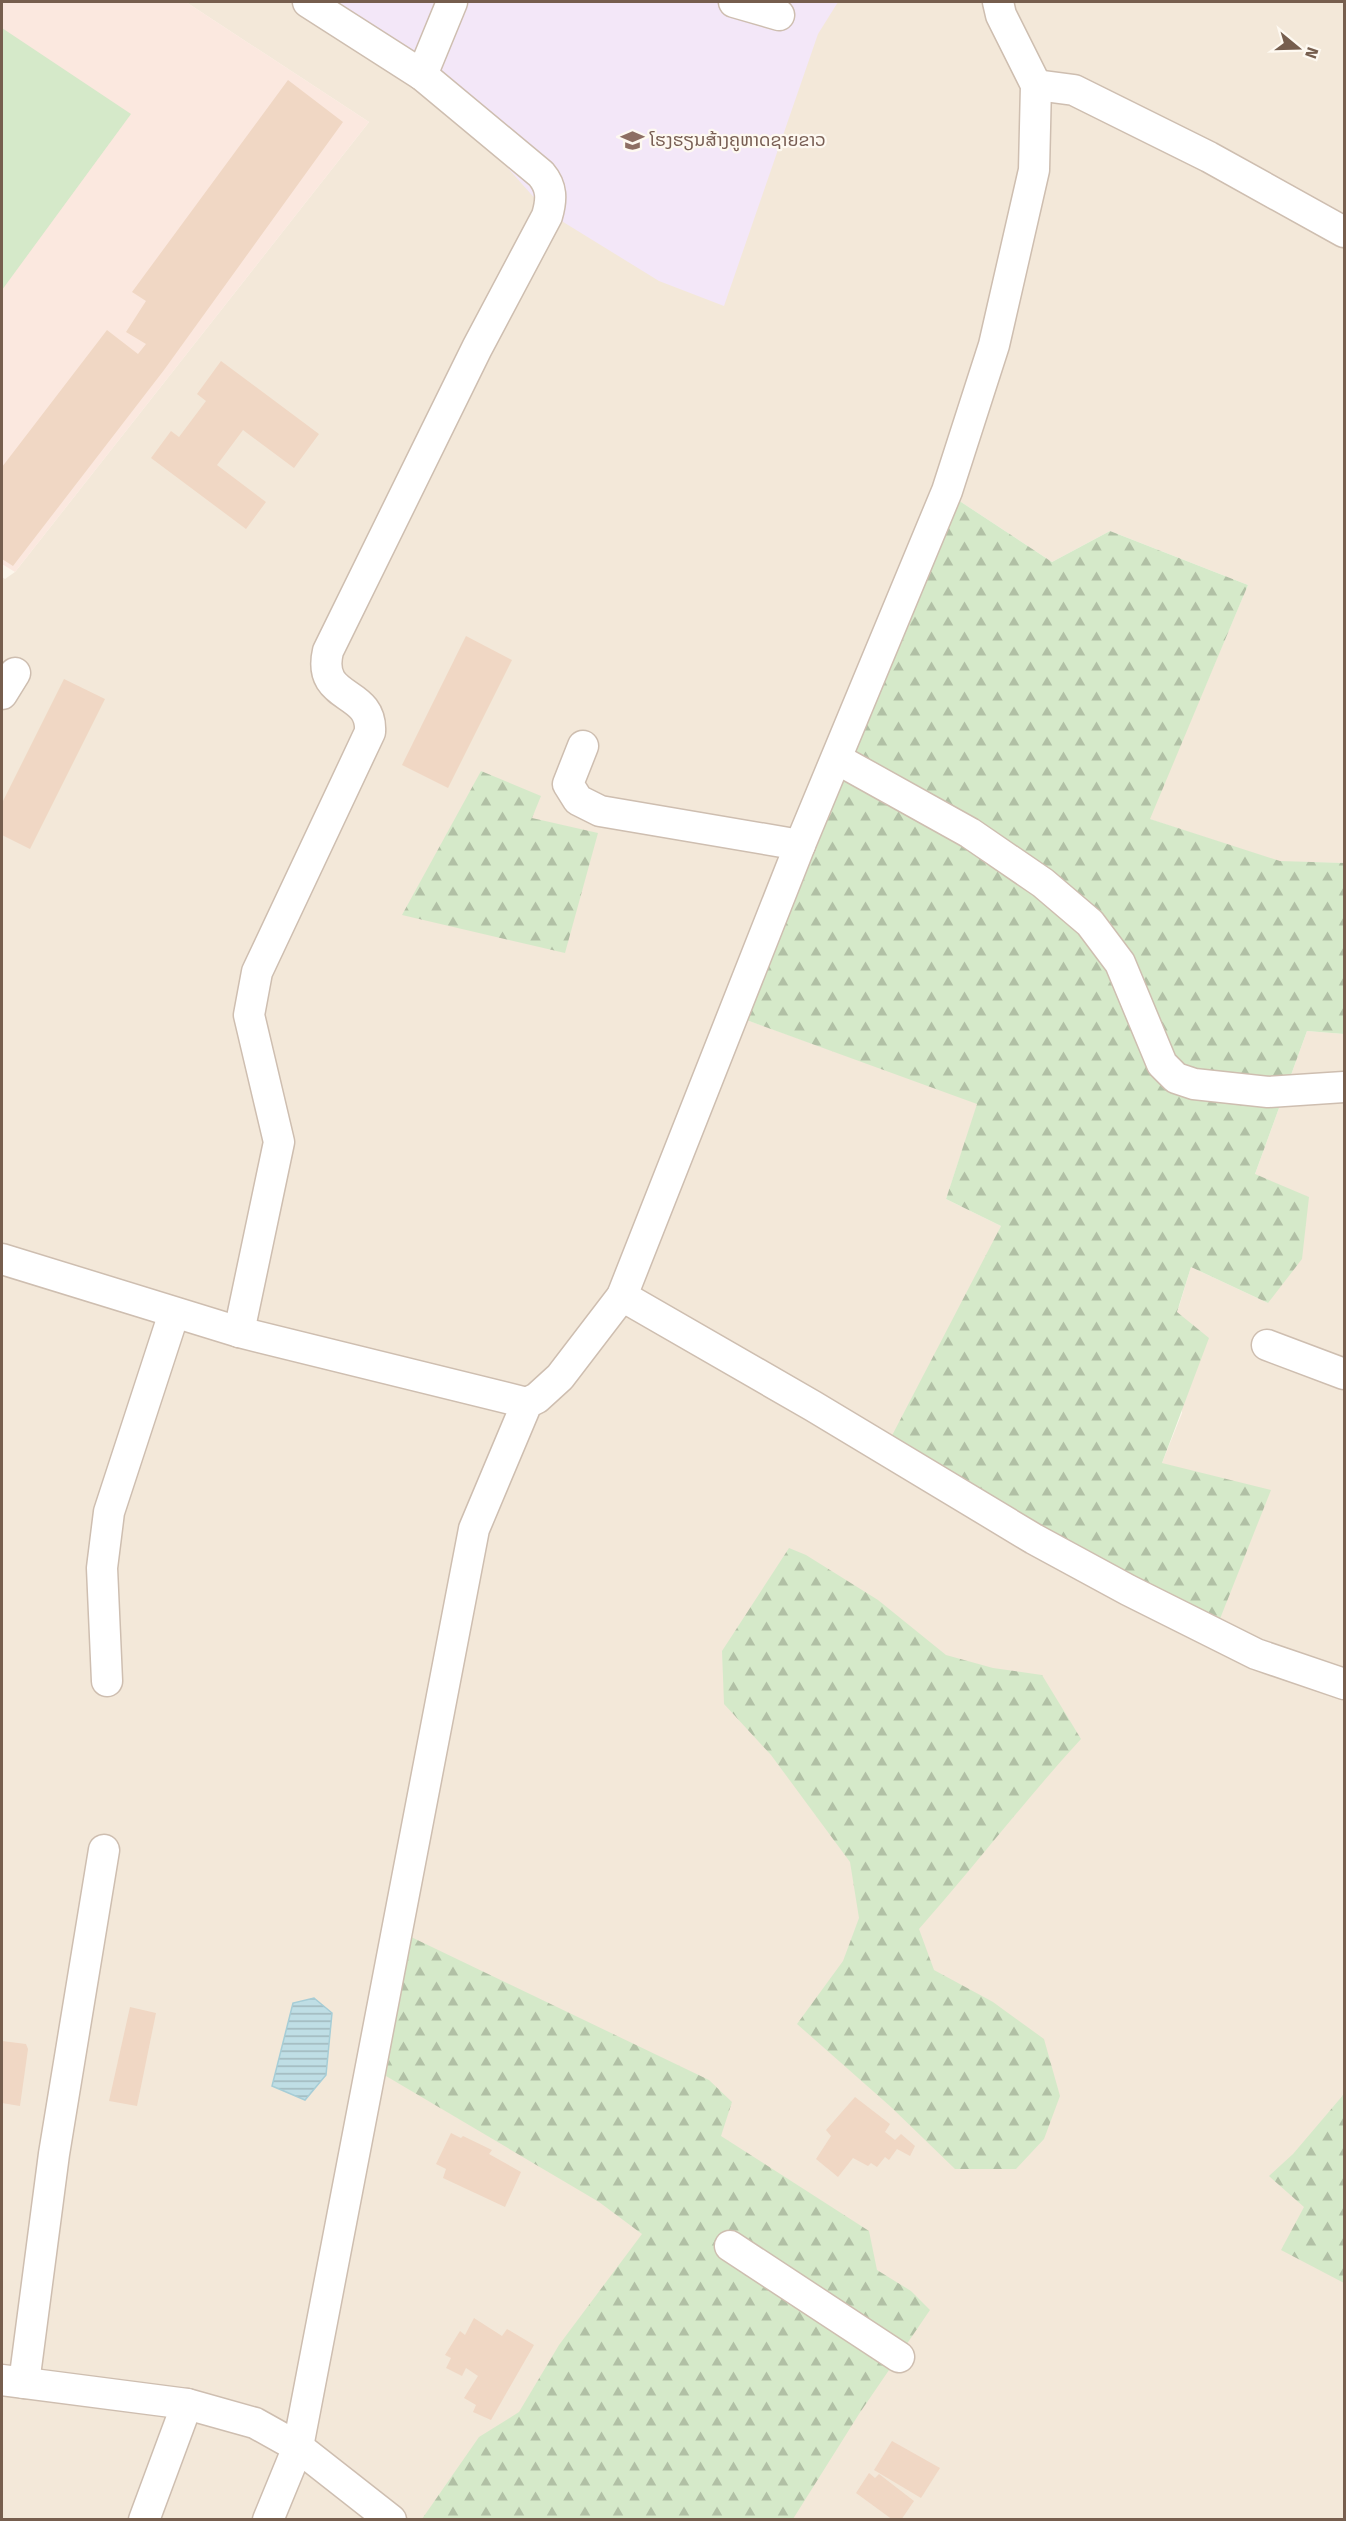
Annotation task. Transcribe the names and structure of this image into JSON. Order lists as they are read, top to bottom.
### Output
{
  "places": {
    "school or university": ["ໂຮງຮຽນສ້າງຄູຫາດຊາຍຂາວ"]
  },
  "north": "right"
}
